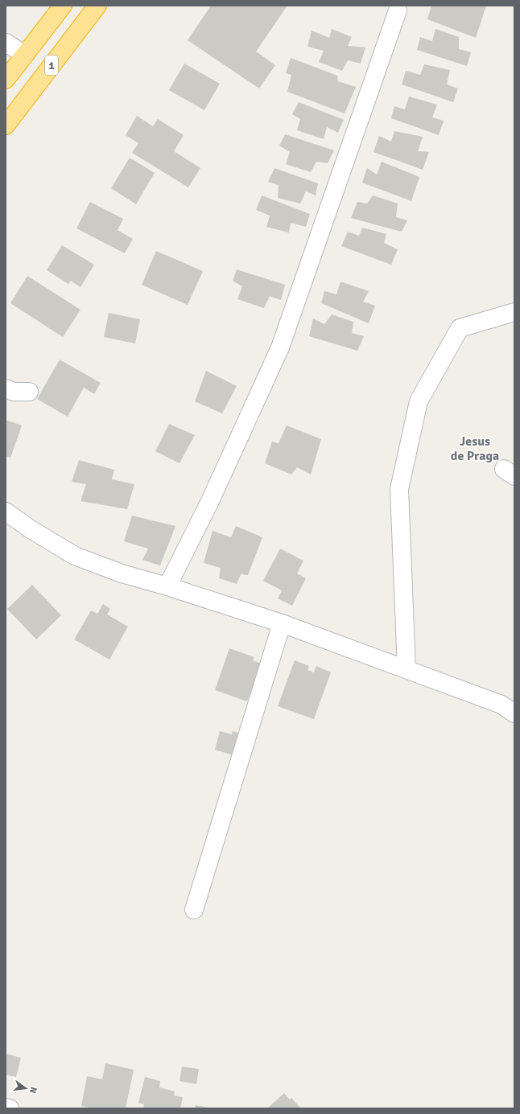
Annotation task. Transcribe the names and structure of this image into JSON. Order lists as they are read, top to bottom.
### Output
{
  "streets": {
    "highway": ["1"]
  },
  "districts": ["Jesus de Praga"],
  "north": "right"
}
